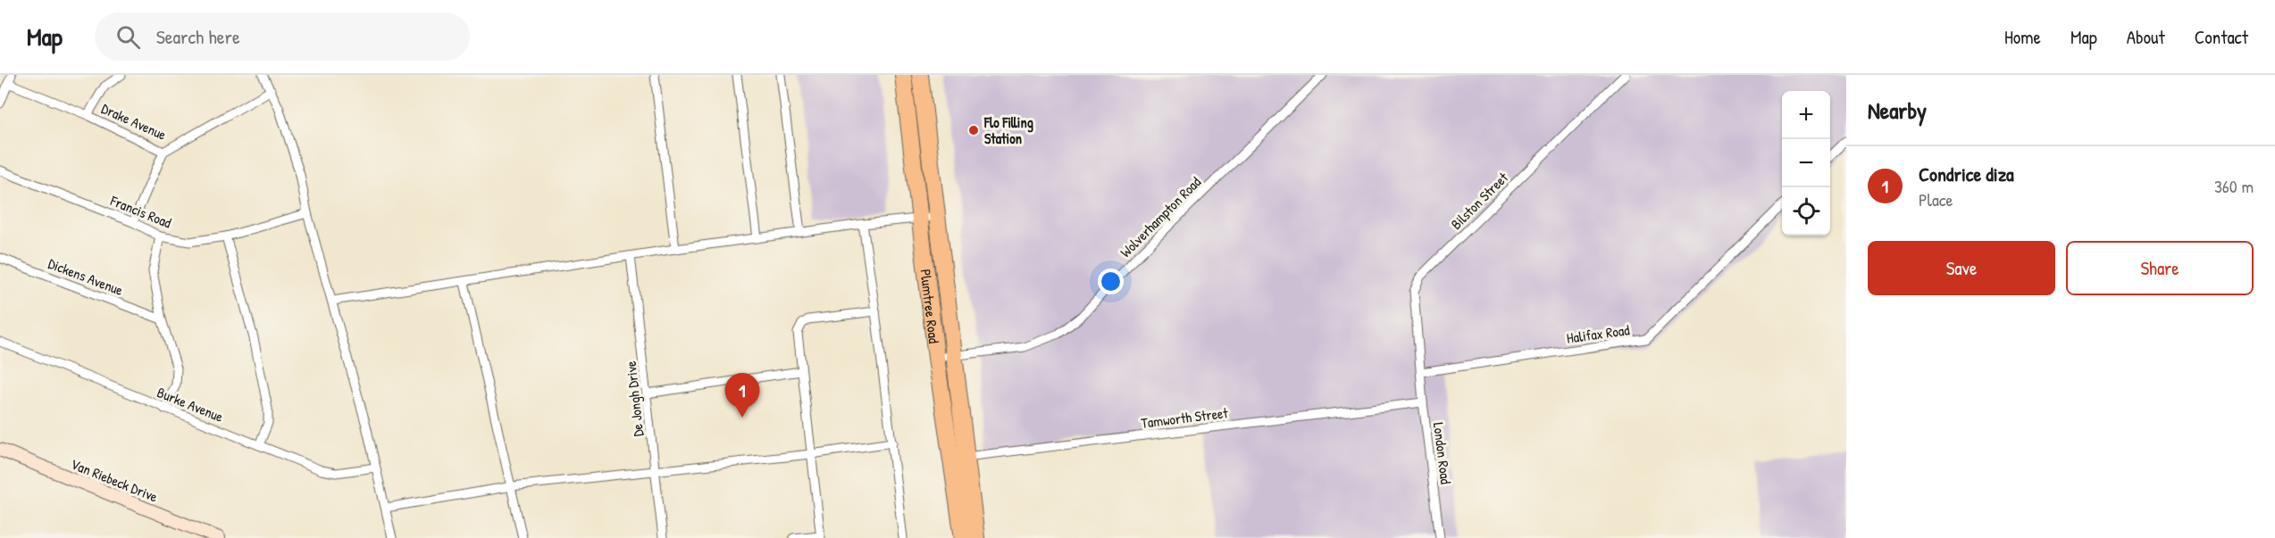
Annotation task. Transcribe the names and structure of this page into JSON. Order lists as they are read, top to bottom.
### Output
{
  "streets": {
    "highway": ["Plumtree Road"],
    "street": [
      "Drake Avenue",
      "Bilston Street",
      "Francis Road",
      "Wolverhampton Road",
      "Dickens Avenue",
      "Halifax Road",
      "De Jongh Drive",
      "Burke Avenue",
      "Tamworth Street",
      "London Road",
      "Van Riebeck Drive"
    ]
  },
  "crossings": [
    ["Bilston Street", "Halifax Road"],
    ["Bilston Street", "London Road"],
    ["Wolverhampton Road", "Plumtree Road"],
    ["Plumtree Road", "Tamworth Street"],
    ["Halifax Road", "London Road"],
    ["Tamworth Street", "London Road"]
  ],
  "places": ["Flo Filling Station"],
  "page": {
    "header": "Map",
    "search": "Search here",
    "nav": [
      "Home",
      "Map",
      "About",
      "Contact"
    ],
    "heading": "Nearby",
    "map_buttons": ["+", "−"],
    "list": [
      {
        "mark": "1",
        "name": "Condrice diza",
        "note": "Place",
        "value": "360 m"
      }
    ],
    "buttons": ["Save", "Share"],
    "pins": "1"
  }
}
